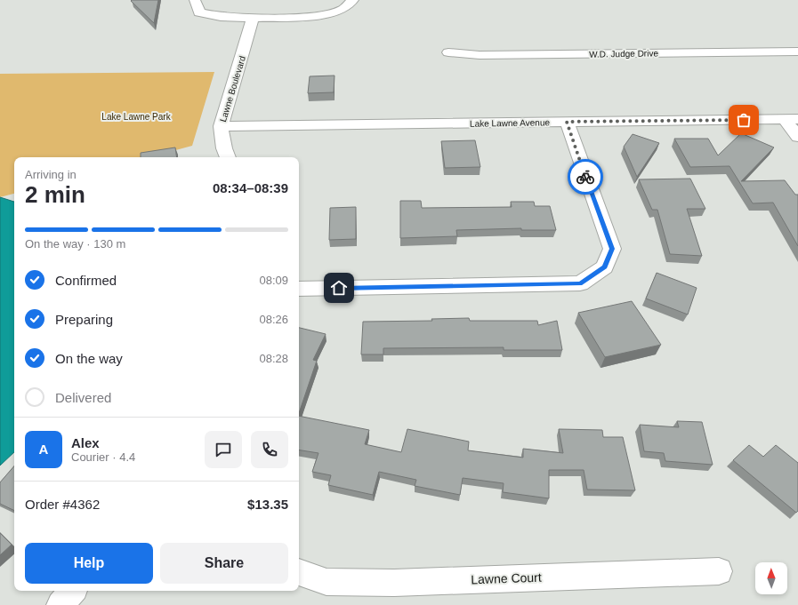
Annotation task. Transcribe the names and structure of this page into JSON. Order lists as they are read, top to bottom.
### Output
{
  "streets": {
    "street": [
      "W.D. Judge Drive",
      "Lawne Boulevard",
      "Lake Lawne Avenue",
      "Lawne Court"
    ]
  },
  "crossings": [
    ["Lawne Boulevard", "Lake Lawne Avenue"]
  ],
  "parks": ["Lake Lawne Park"],
  "north": "top",
  "page": {
    "heading": ["2 min", "Arriving in", "08:34–08:39"],
    "panel": [
      "Alex",
      "Courier · 4.4",
      "Order #4362",
      "$13.35"
    ],
    "bar": "On the way · 130 m",
    "list": [
      ["Confirmed", "08:09"],
      ["Preparing", "08:26"],
      ["On the way", "08:28"],
      "Delivered"
    ],
    "round": "A",
    "buttons": ["Help", "Share"]
  }
}
